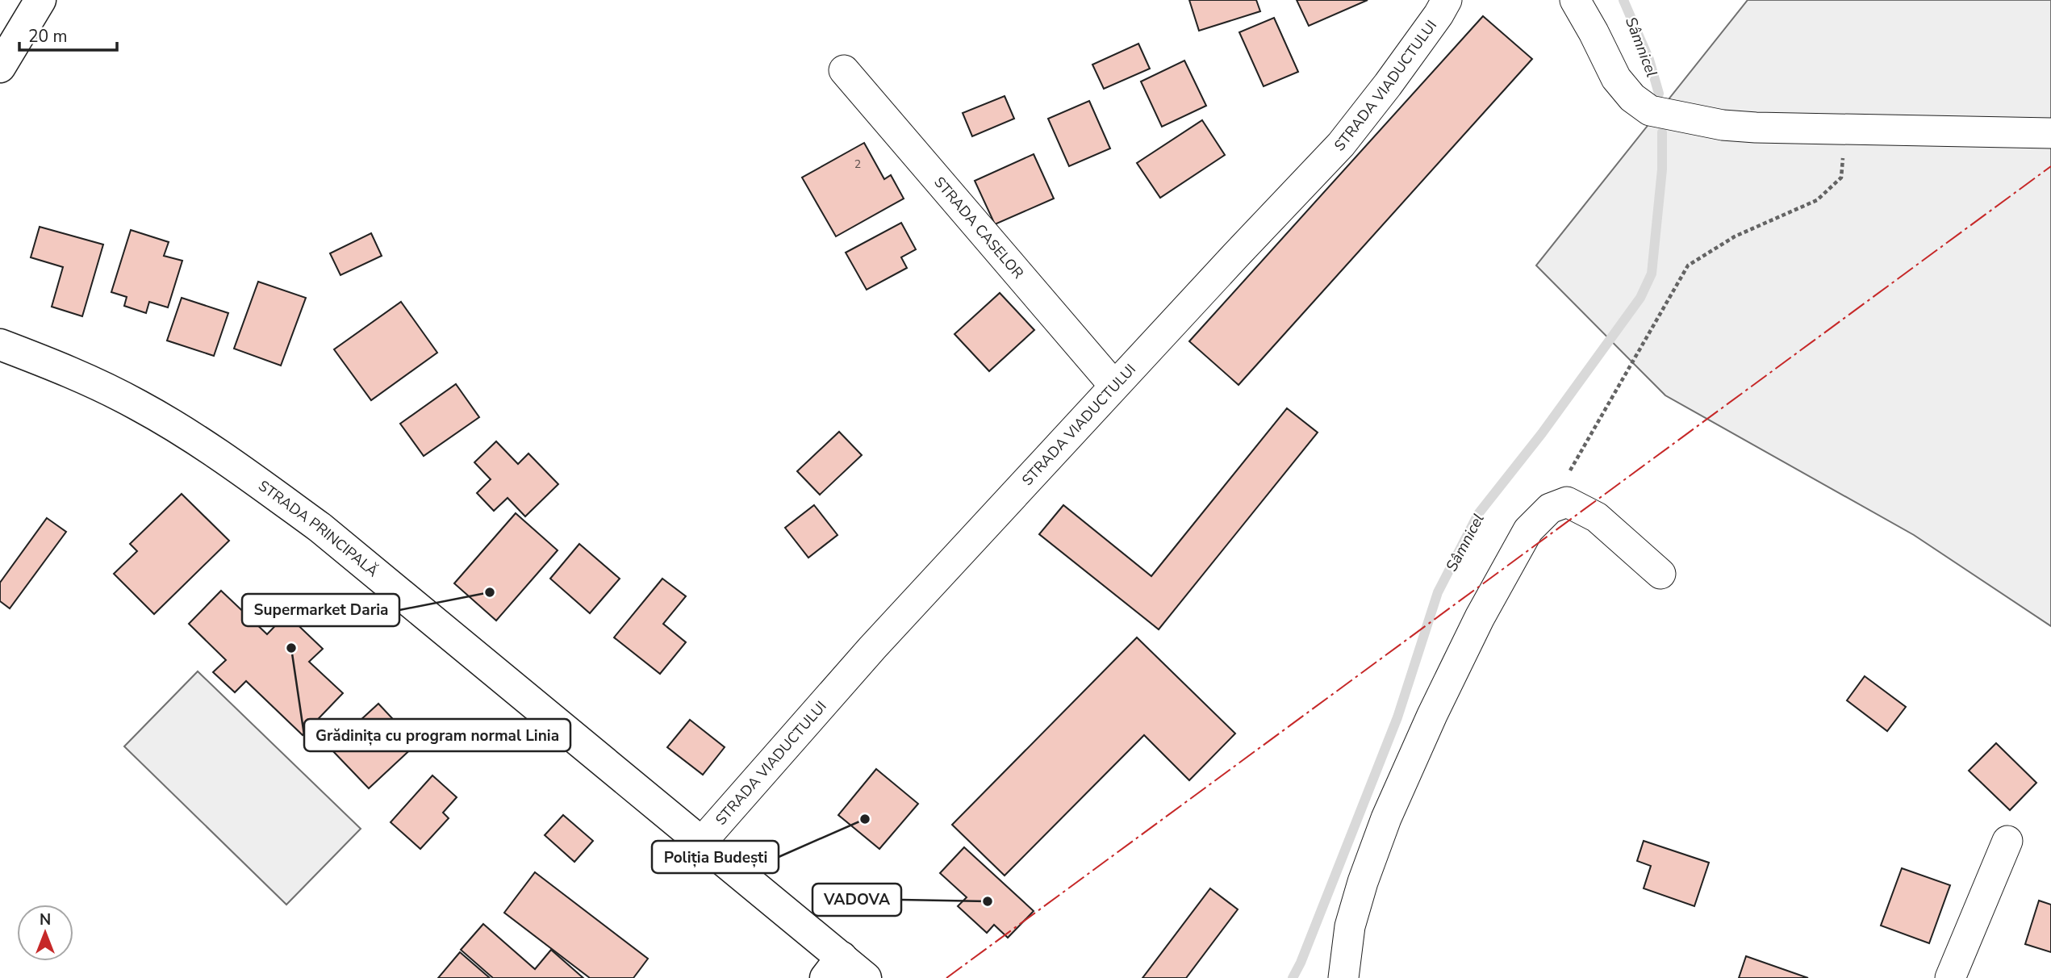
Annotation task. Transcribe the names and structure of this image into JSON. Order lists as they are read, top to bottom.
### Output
{
  "streets": {
    "main road": ["STRADA PRINCIPALĂ"],
    "street": ["STRADA VIADUCTULUI", "STRADA CASELOR"]
  },
  "crossings": [
    ["STRADA VIADUCTULUI", "STRADA CASELOR"],
    ["STRADA VIADUCTULUI", "STRADA PRINCIPALĂ"]
  ],
  "water": ["Sâmnicel"],
  "places": [
    "Supermarket Daria",
    "Grădinița cu program normal Linia",
    "Poliția Budești",
    "VADOVA"
  ],
  "house_numbers": ["2"],
  "scale_bar": "20 m",
  "north": "top"
}
